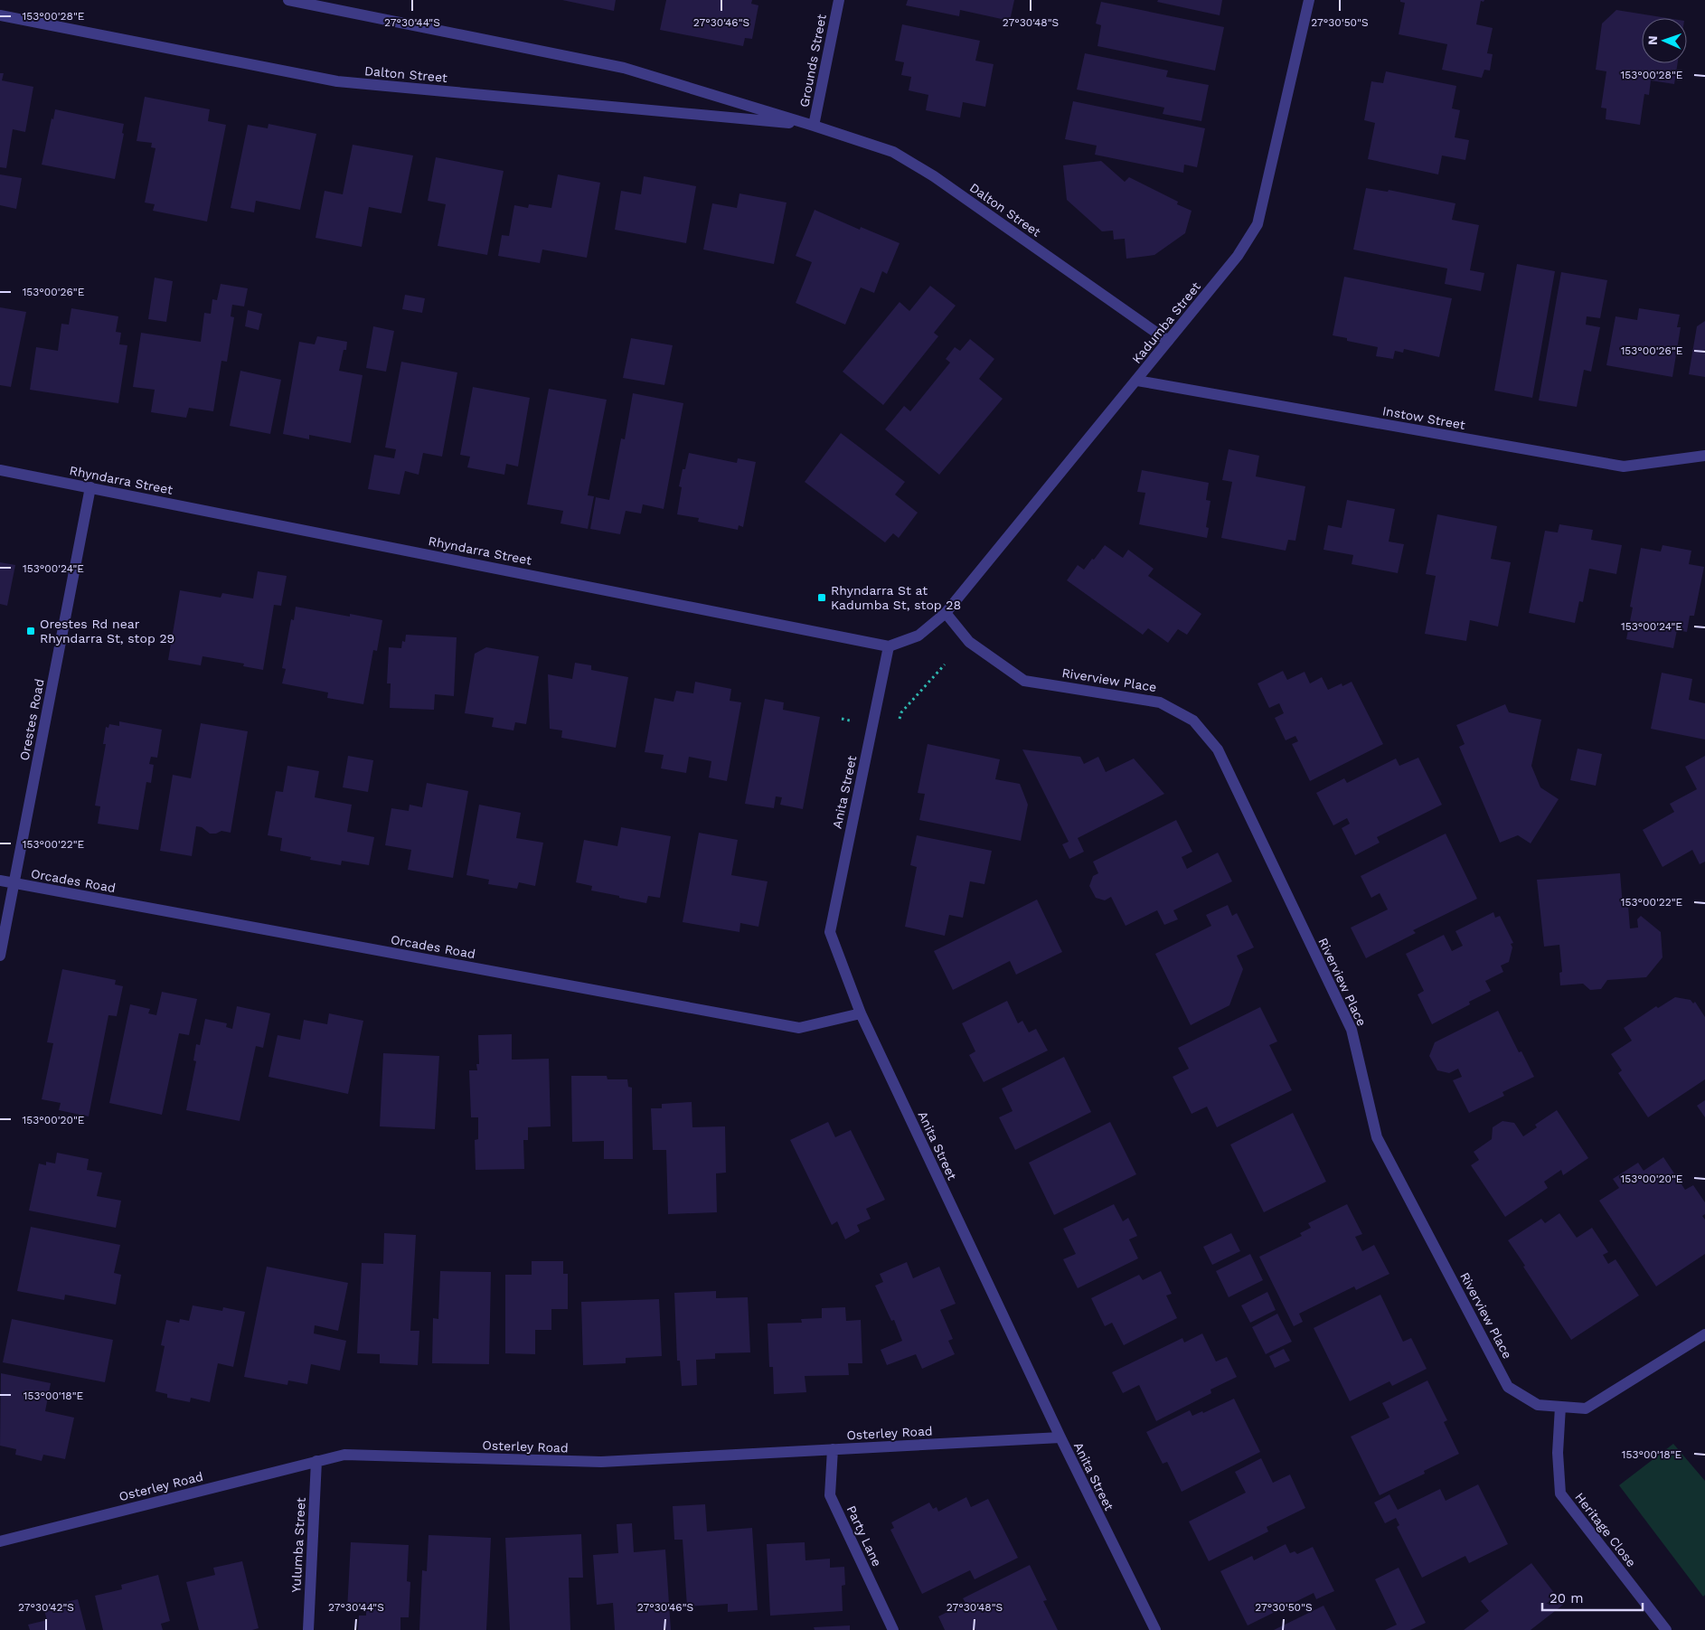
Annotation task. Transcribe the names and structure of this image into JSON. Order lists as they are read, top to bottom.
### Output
{
  "streets": {
    "street": [
      "Grounds Street",
      "Dalton Street",
      "Kadumba Street",
      "Instow Street",
      "Rhyndarra Street",
      "Riverview Place",
      "Orestes Road",
      "Anita Street",
      "Orcades Road",
      "Osterley Road",
      "Heritage Close",
      "Party Lane",
      "Yulumba Street"
    ]
  },
  "crossings": [
    ["Grounds Street", "Dalton Street"],
    ["Dalton Street", "Kadumba Street"],
    ["Kadumba Street", "Instow Street"],
    ["Kadumba Street", "Rhyndarra Street"],
    ["Kadumba Street", "Riverview Place"],
    ["Rhyndarra Street", "Riverview Place"],
    ["Rhyndarra Street", "Orestes Road"],
    ["Rhyndarra Street", "Anita Street"],
    ["Riverview Place", "Heritage Close"],
    ["Orestes Road", "Orcades Road"],
    ["Anita Street", "Orcades Road"],
    ["Anita Street", "Osterley Road"],
    ["Osterley Road", "Party Lane"],
    ["Osterley Road", "Yulumba Street"]
  ],
  "places": {
    "transit": ["Rhyndarra St at Kadumba St, stop 28", "Orestes Rd near Rhyndarra St, stop 29"]
  },
  "scale_bar": "20 m",
  "north": "left",
  "coordinates": [
    "153°00'28\"E",
    "27°30'44\"S",
    "27°30'46\"S",
    "27°30'48\"S",
    "27°30'50\"S",
    "153°00'26\"E",
    "153°00'24\"E",
    "153°00'22\"E",
    "153°00'20\"E",
    "153°00'18\"E",
    "27°30'42\"S"
  ]
}
